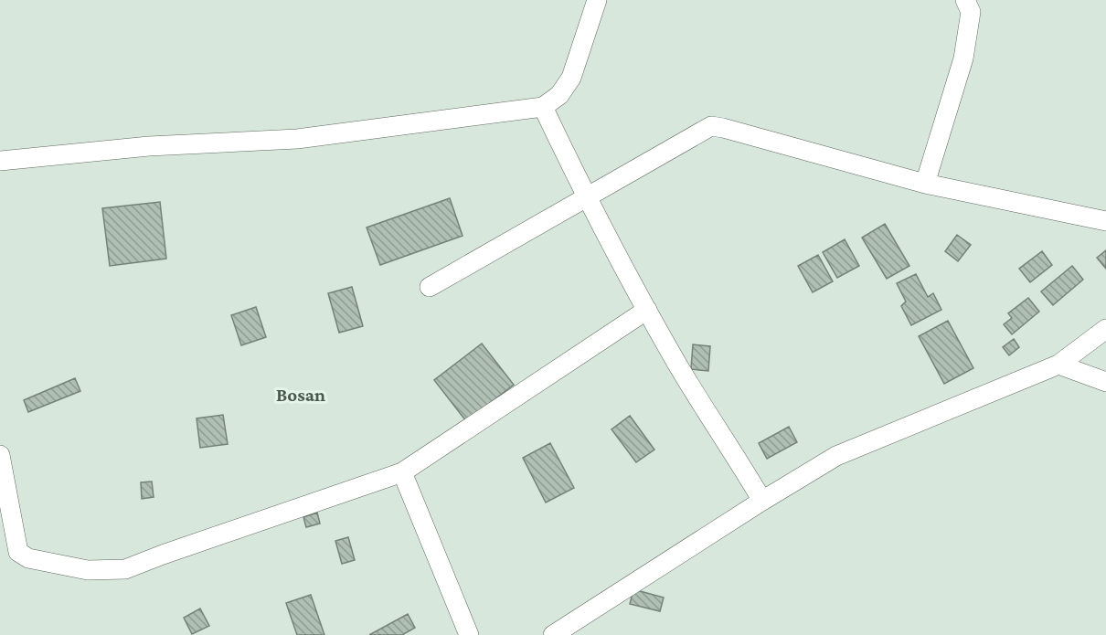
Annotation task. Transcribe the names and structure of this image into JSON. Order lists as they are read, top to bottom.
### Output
{
  "districts": ["Bosan"]
}
